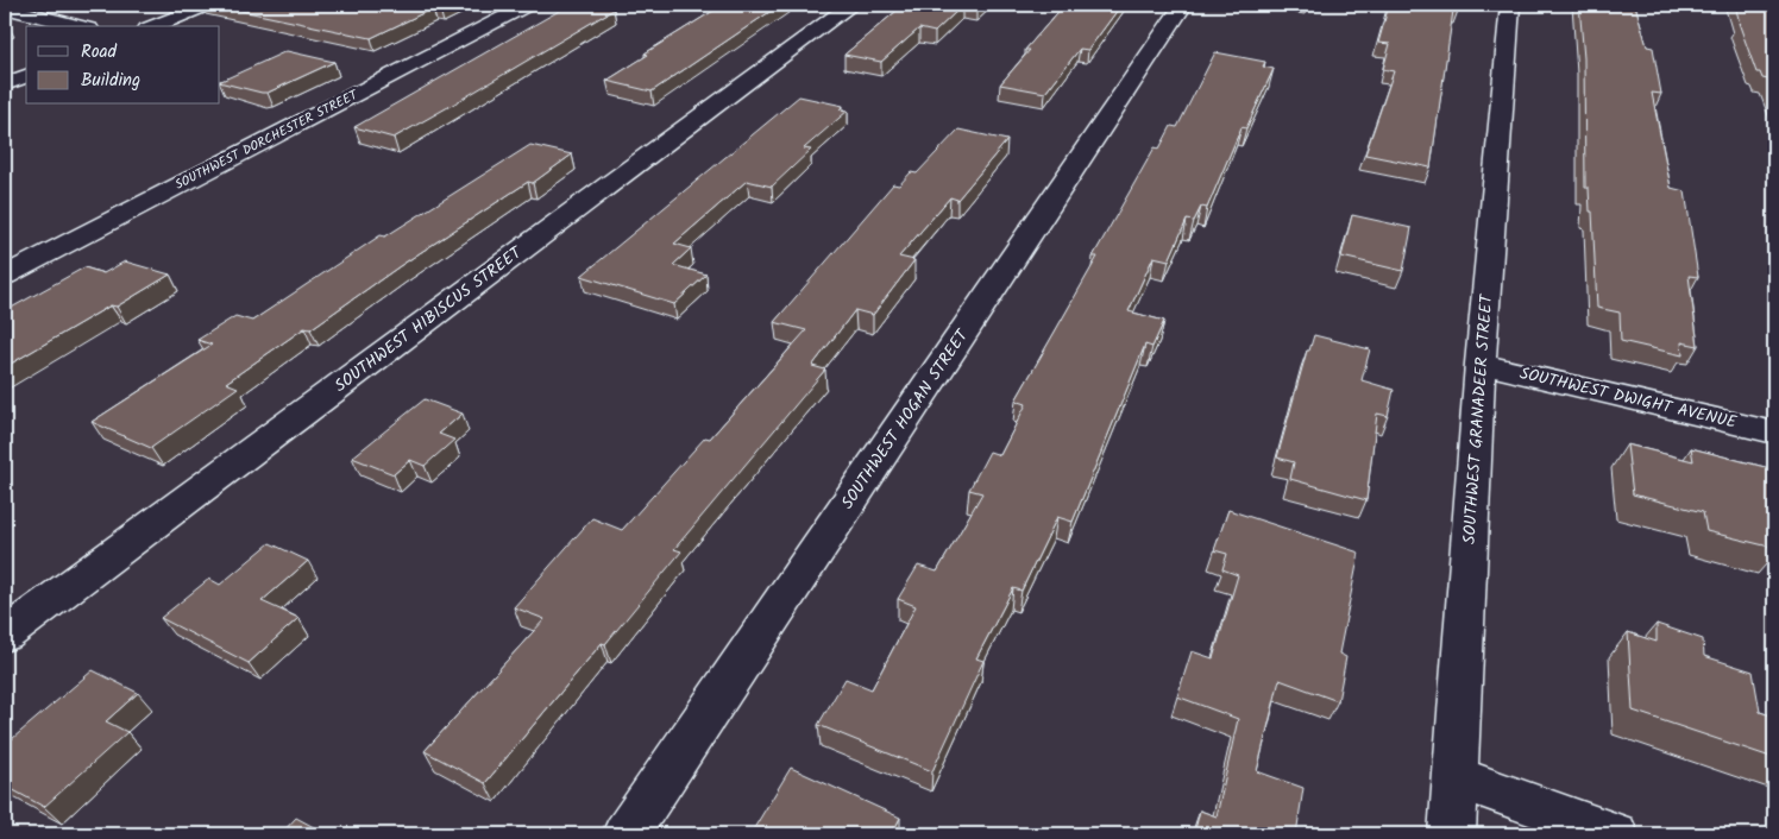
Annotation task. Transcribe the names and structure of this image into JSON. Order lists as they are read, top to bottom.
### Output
{
  "streets": {
    "street": [
      "SOUTHWEST DORCHESTER STREET",
      "SOUTHWEST HIBISCUS STREET",
      "SOUTHWEST DWIGHT AVENUE",
      "SOUTHWEST HOGAN STREET",
      "SOUTHWEST GRANADEER STREET"
    ]
  },
  "crossings": [
    ["SOUTHWEST DWIGHT AVENUE", "SOUTHWEST GRANADEER STREET"]
  ],
  "legend": ["Road", "Building"]
}
